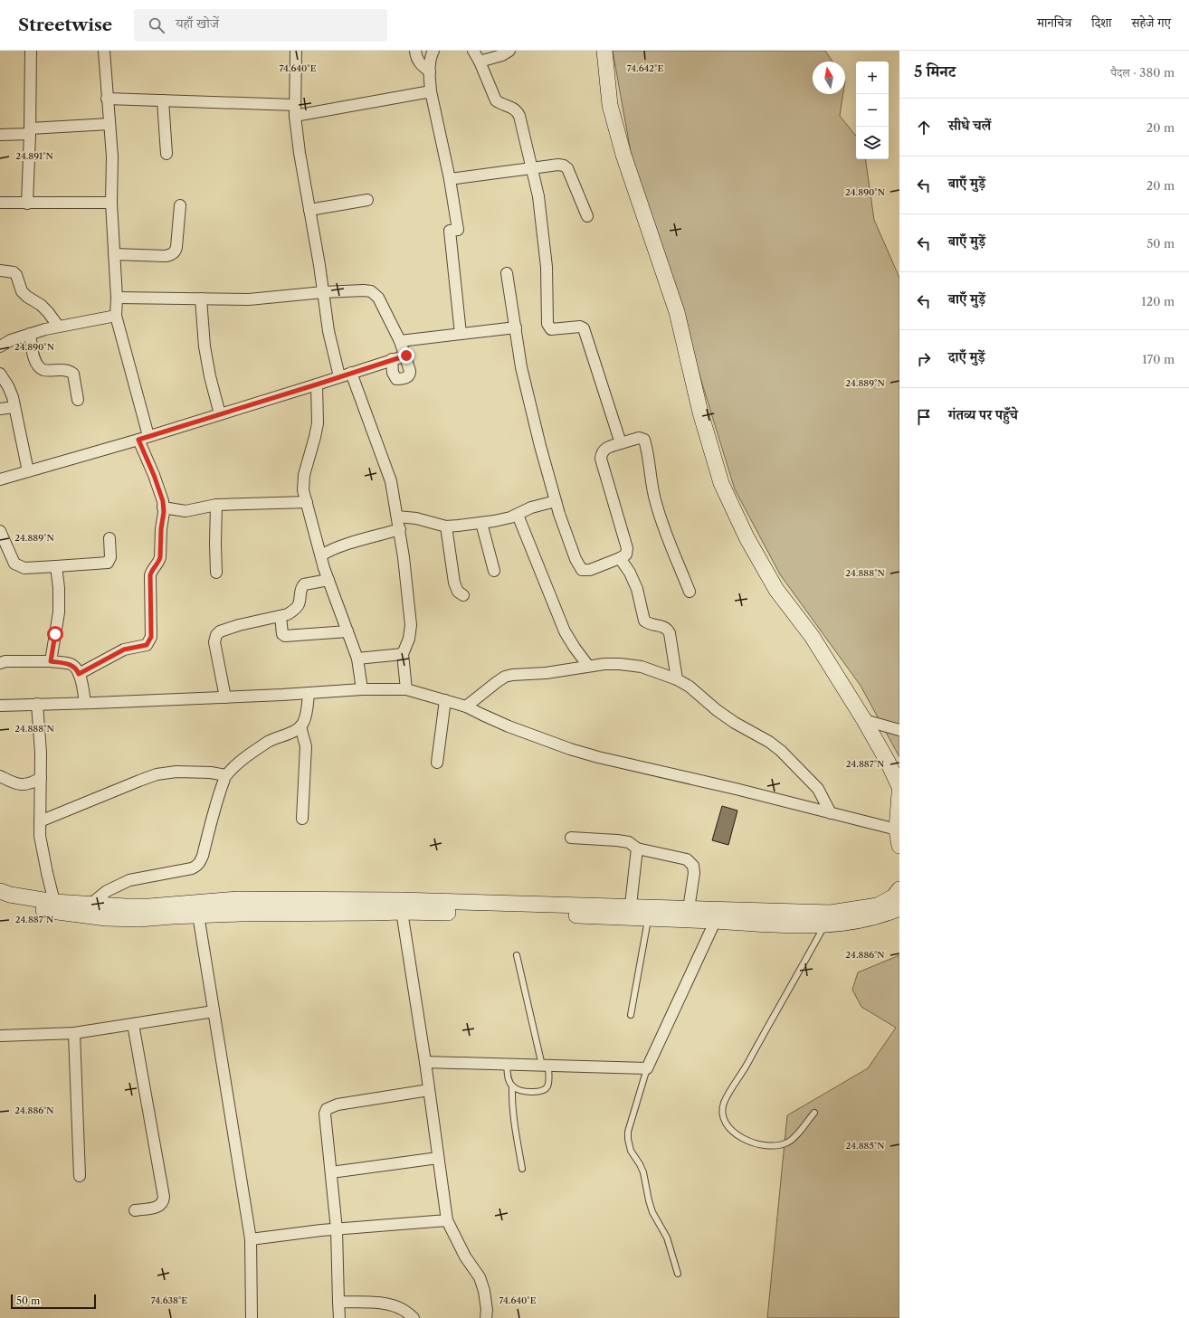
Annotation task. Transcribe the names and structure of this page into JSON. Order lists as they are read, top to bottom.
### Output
{
  "scale_bar": "50 m",
  "north": "top",
  "page": {
    "header": "Streetwise",
    "search": "यहाँ खोजें",
    "nav": ["मानचित्र", "दिशा", "सहेजे गए"],
    "heading": ["5 मिनट", "पैदल · 380 m"],
    "map_buttons": ["+", "−"],
    "list": [
      ["सीधे चलें", "20 m"],
      ["बाएँ मुड़ें", "20 m"],
      ["बाएँ मुड़ें", "50 m"],
      ["बाएँ मुड़ें", "120 m"],
      ["दाएँ मुड़ें", "170 m"],
      "गंतव्य पर पहुँचे"
    ],
    "scale": "50 m"
  },
  "coordinates": [
    "74.640°E",
    "74.642°E",
    "24.891°N",
    "24.890°N",
    "24.889°N",
    "24.888°N",
    "24.887°N",
    "24.886°N",
    "24.885°N",
    "74.638°E"
  ]
}
